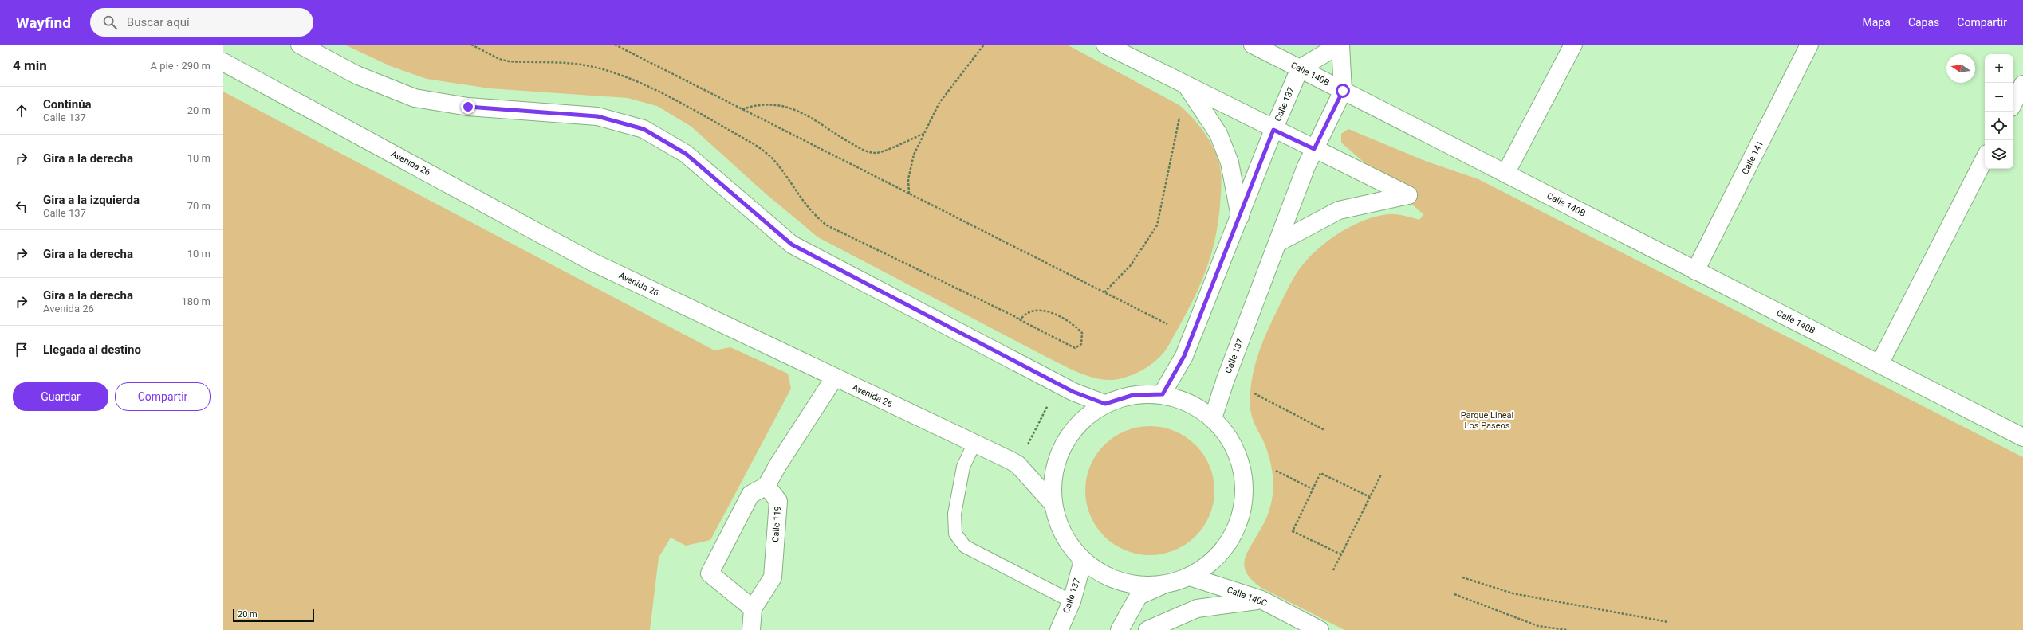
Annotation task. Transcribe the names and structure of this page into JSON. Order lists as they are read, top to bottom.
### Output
{
  "streets": {
    "street": [
      "Calle 140B",
      "Calle 137",
      "Calle 141",
      "Avenida 26",
      "Calle 119",
      "Calle 140C"
    ]
  },
  "crossings": [
    ["Calle 140B", "Calle 137"],
    ["Calle 140B", "Calle 141"]
  ],
  "parks": ["Parque Lineal Los Paseos"],
  "scale_bar": "20 m",
  "north": "left",
  "page": {
    "header": "Wayfind",
    "search": "Buscar aquí",
    "nav": ["Mapa", "Capas", "Compartir"],
    "heading": ["4 min", "A pie · 290 m"],
    "map_buttons": ["+", "−"],
    "list": [
      ["Continúa", "Calle 137", "20 m"],
      ["Gira a la derecha", "10 m"],
      ["Gira a la izquierda", "Calle 137", "70 m"],
      ["Gira a la derecha", "10 m"],
      ["Gira a la derecha", "Avenida 26", "180 m"],
      "Llegada al destino"
    ],
    "buttons": ["Guardar", "Compartir"],
    "scale": "20 m"
  }
}
